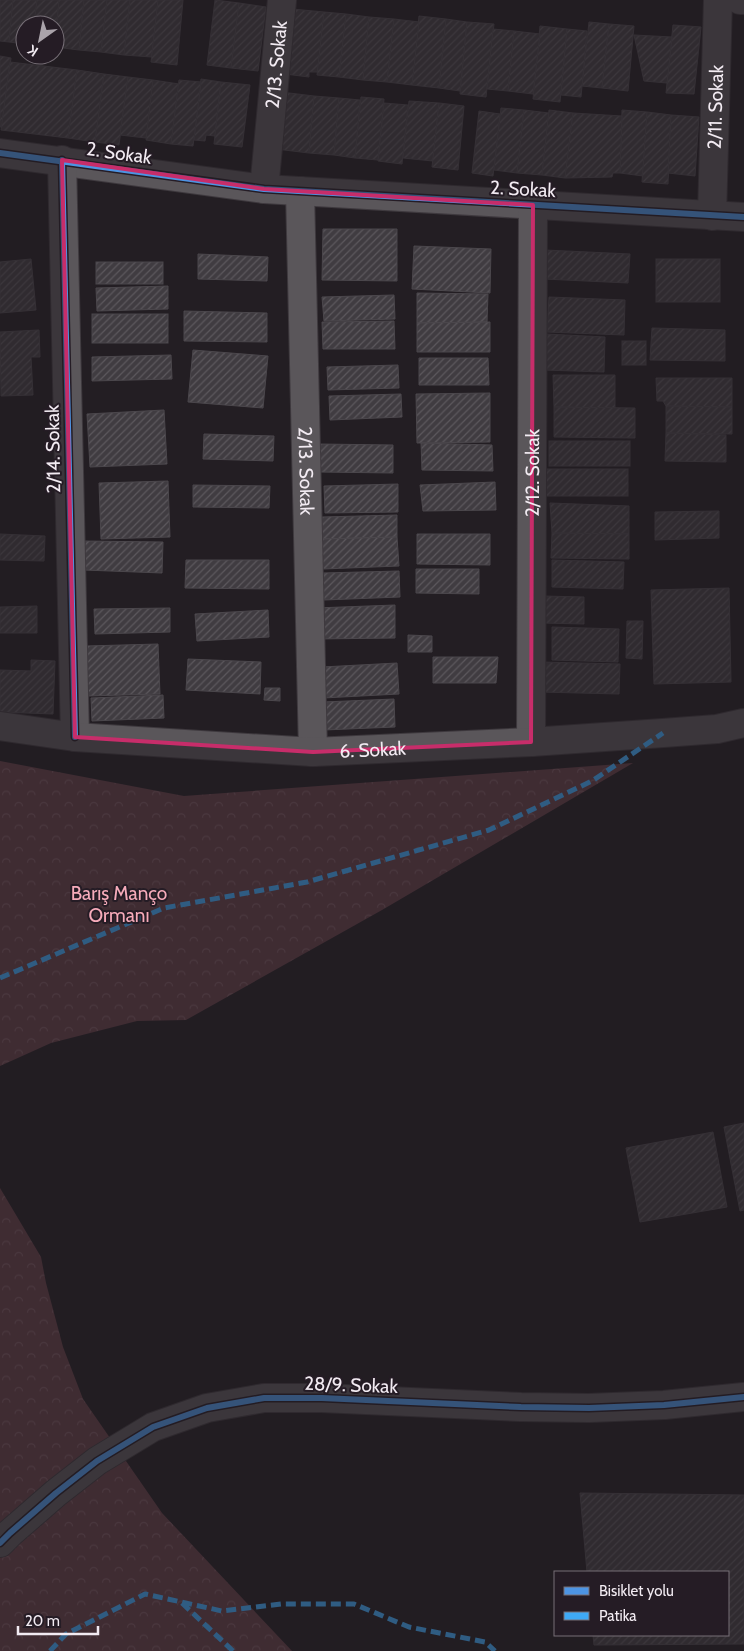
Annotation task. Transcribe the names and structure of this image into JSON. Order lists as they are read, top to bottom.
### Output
{
  "streets": {
    "street": [
      "2/13. Sokak",
      "2/11. Sokak",
      "2. Sokak",
      "2/14. Sokak",
      "2/12. Sokak",
      "6. Sokak",
      "28/9. Sokak"
    ]
  },
  "crossings": [
    ["2/13. Sokak", "2. Sokak"],
    ["2/13. Sokak", "6. Sokak"],
    ["2/11. Sokak", "2. Sokak"],
    ["2. Sokak", "2/14. Sokak"],
    ["2. Sokak", "2/12. Sokak"],
    ["2/14. Sokak", "6. Sokak"],
    ["2/12. Sokak", "6. Sokak"]
  ],
  "parks": ["Barış Manço Ormanı"],
  "legend": ["Bisiklet yolu", "Patika"],
  "scale_bar": "20 m",
  "north": "bottom left"
}
